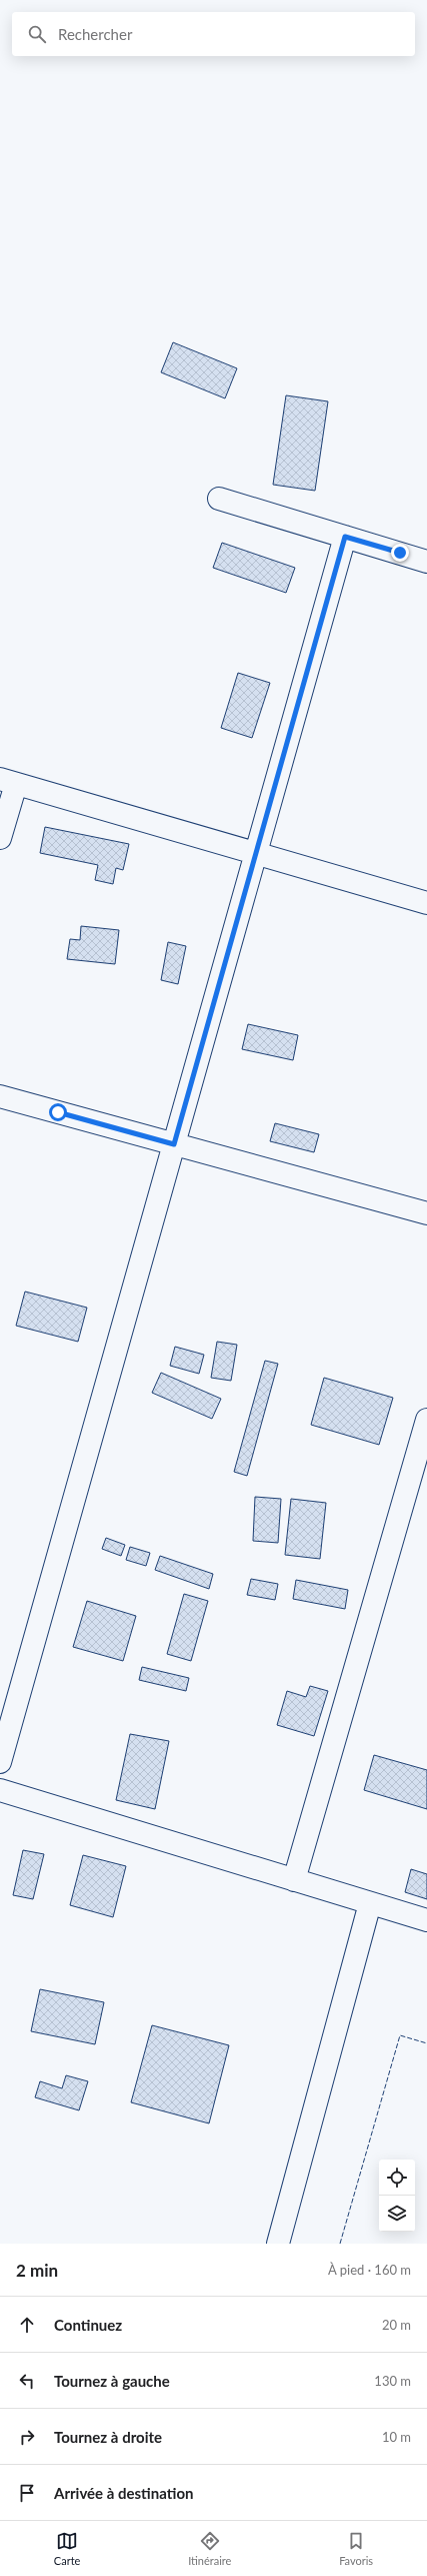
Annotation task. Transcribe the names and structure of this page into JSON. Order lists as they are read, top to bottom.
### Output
{
  "page": {
    "search": "Rechercher",
    "heading": ["2 min", "À pied · 160 m"],
    "list": [
      ["Continuez", "20 m"],
      ["Tournez à gauche", "130 m"],
      ["Tournez à droite", "10 m"],
      "Arrivée à destination"
    ],
    "nav": ["Carte", "Itinéraire", "Favoris"]
  }
}
